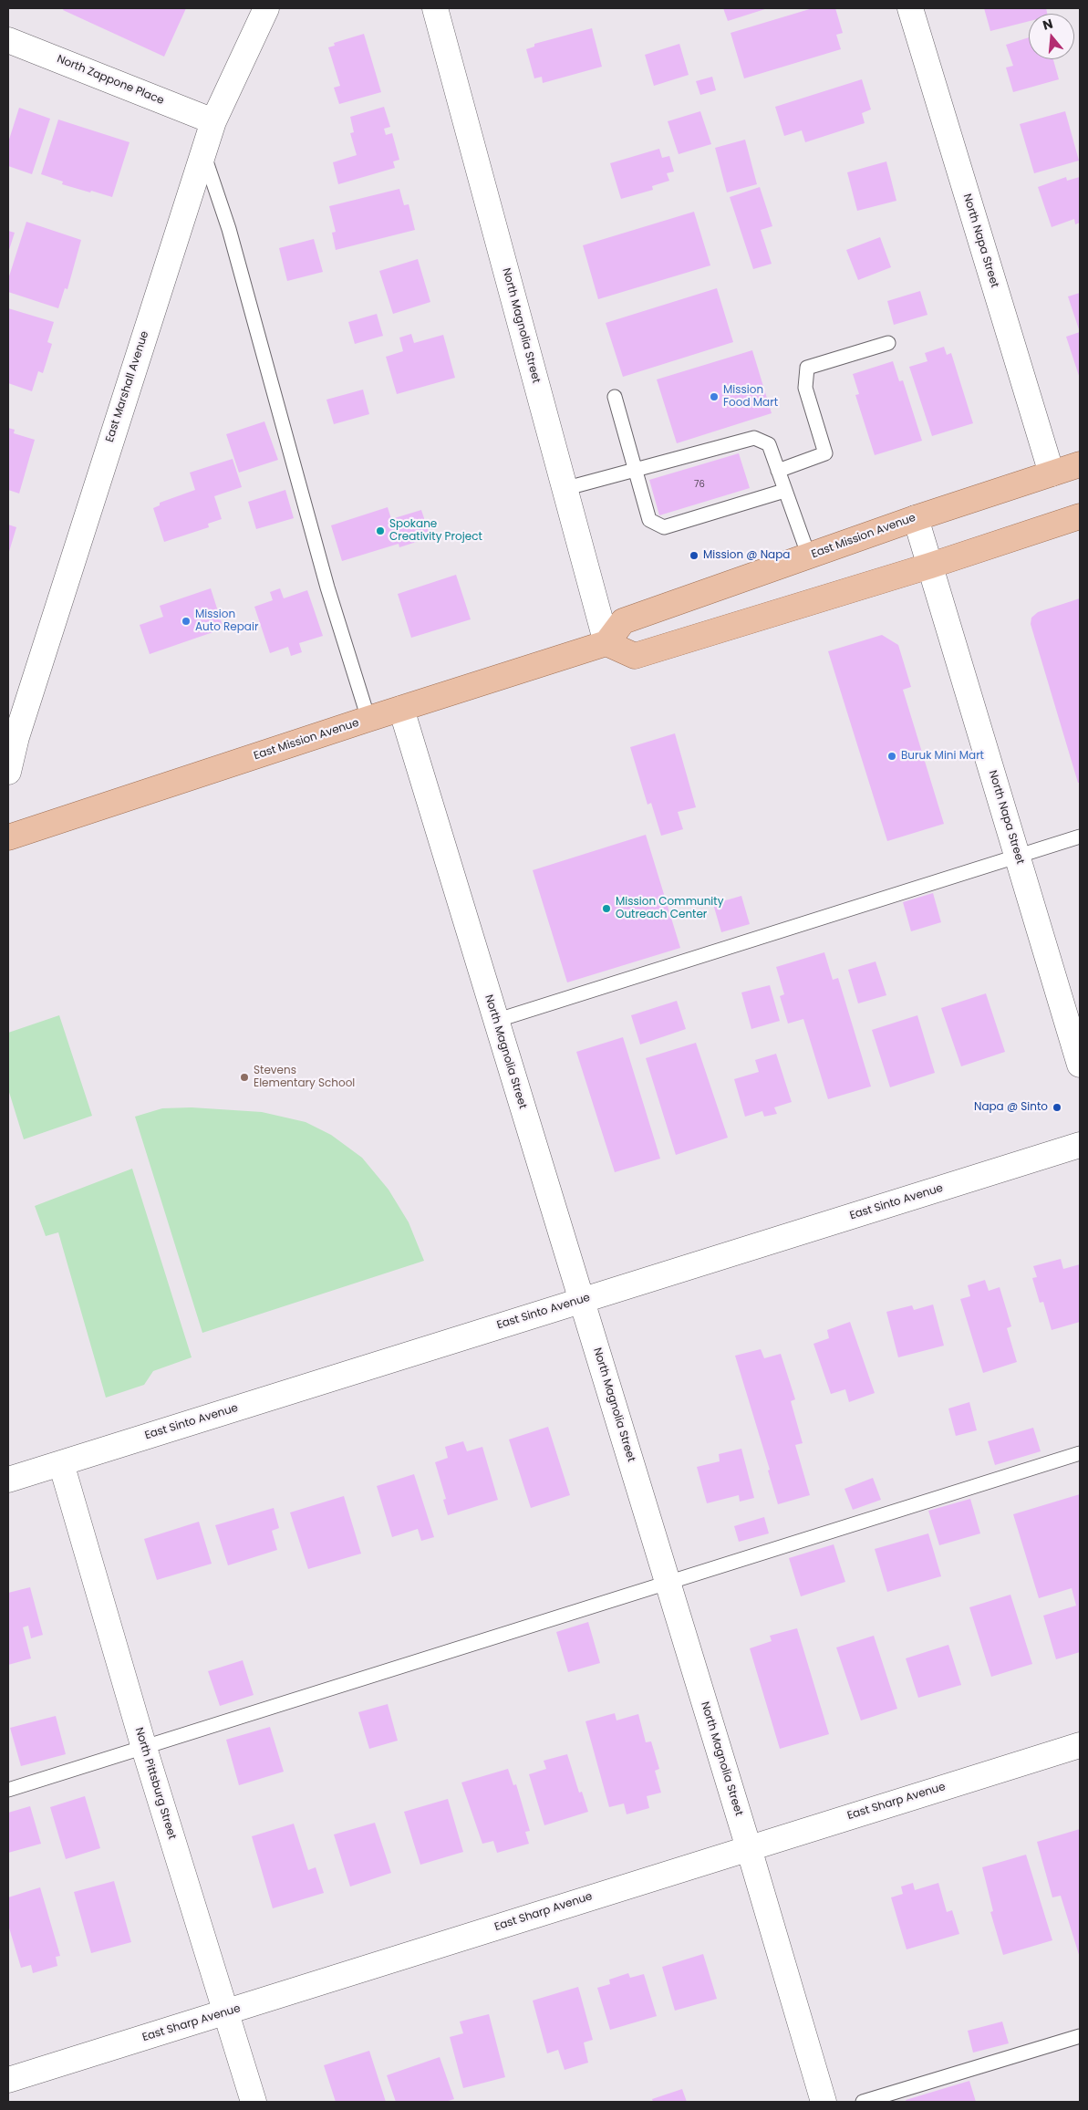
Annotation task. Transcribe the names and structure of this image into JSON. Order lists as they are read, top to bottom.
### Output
{
  "streets": {
    "main road": ["East Mission Avenue"],
    "street": [
      "North Zappone Place",
      "North Napa Street",
      "North Magnolia Street",
      "East Marshall Avenue",
      "East Sinto Avenue",
      "North Pittsburg Street",
      "East Sharp Avenue"
    ]
  },
  "crossings": [
    ["North Zappone Place", "East Marshall Avenue"],
    ["North Napa Street", "East Mission Avenue"],
    ["North Magnolia Street", "East Mission Avenue"],
    ["North Magnolia Street", "East Sinto Avenue"],
    ["North Magnolia Street", "East Sharp Avenue"],
    ["East Sinto Avenue", "North Pittsburg Street"],
    ["North Pittsburg Street", "East Sharp Avenue"]
  ],
  "places": [
    "Mission Food Mart",
    "Spokane Creativity Project",
    "Mission @ Napa",
    "Mission Auto Repair",
    "Buruk Mini Mart",
    "Mission Community Outreach Center",
    "Stevens Elementary School",
    "Napa @ Sinto"
  ],
  "house_numbers": ["76"],
  "north": "top"
}
